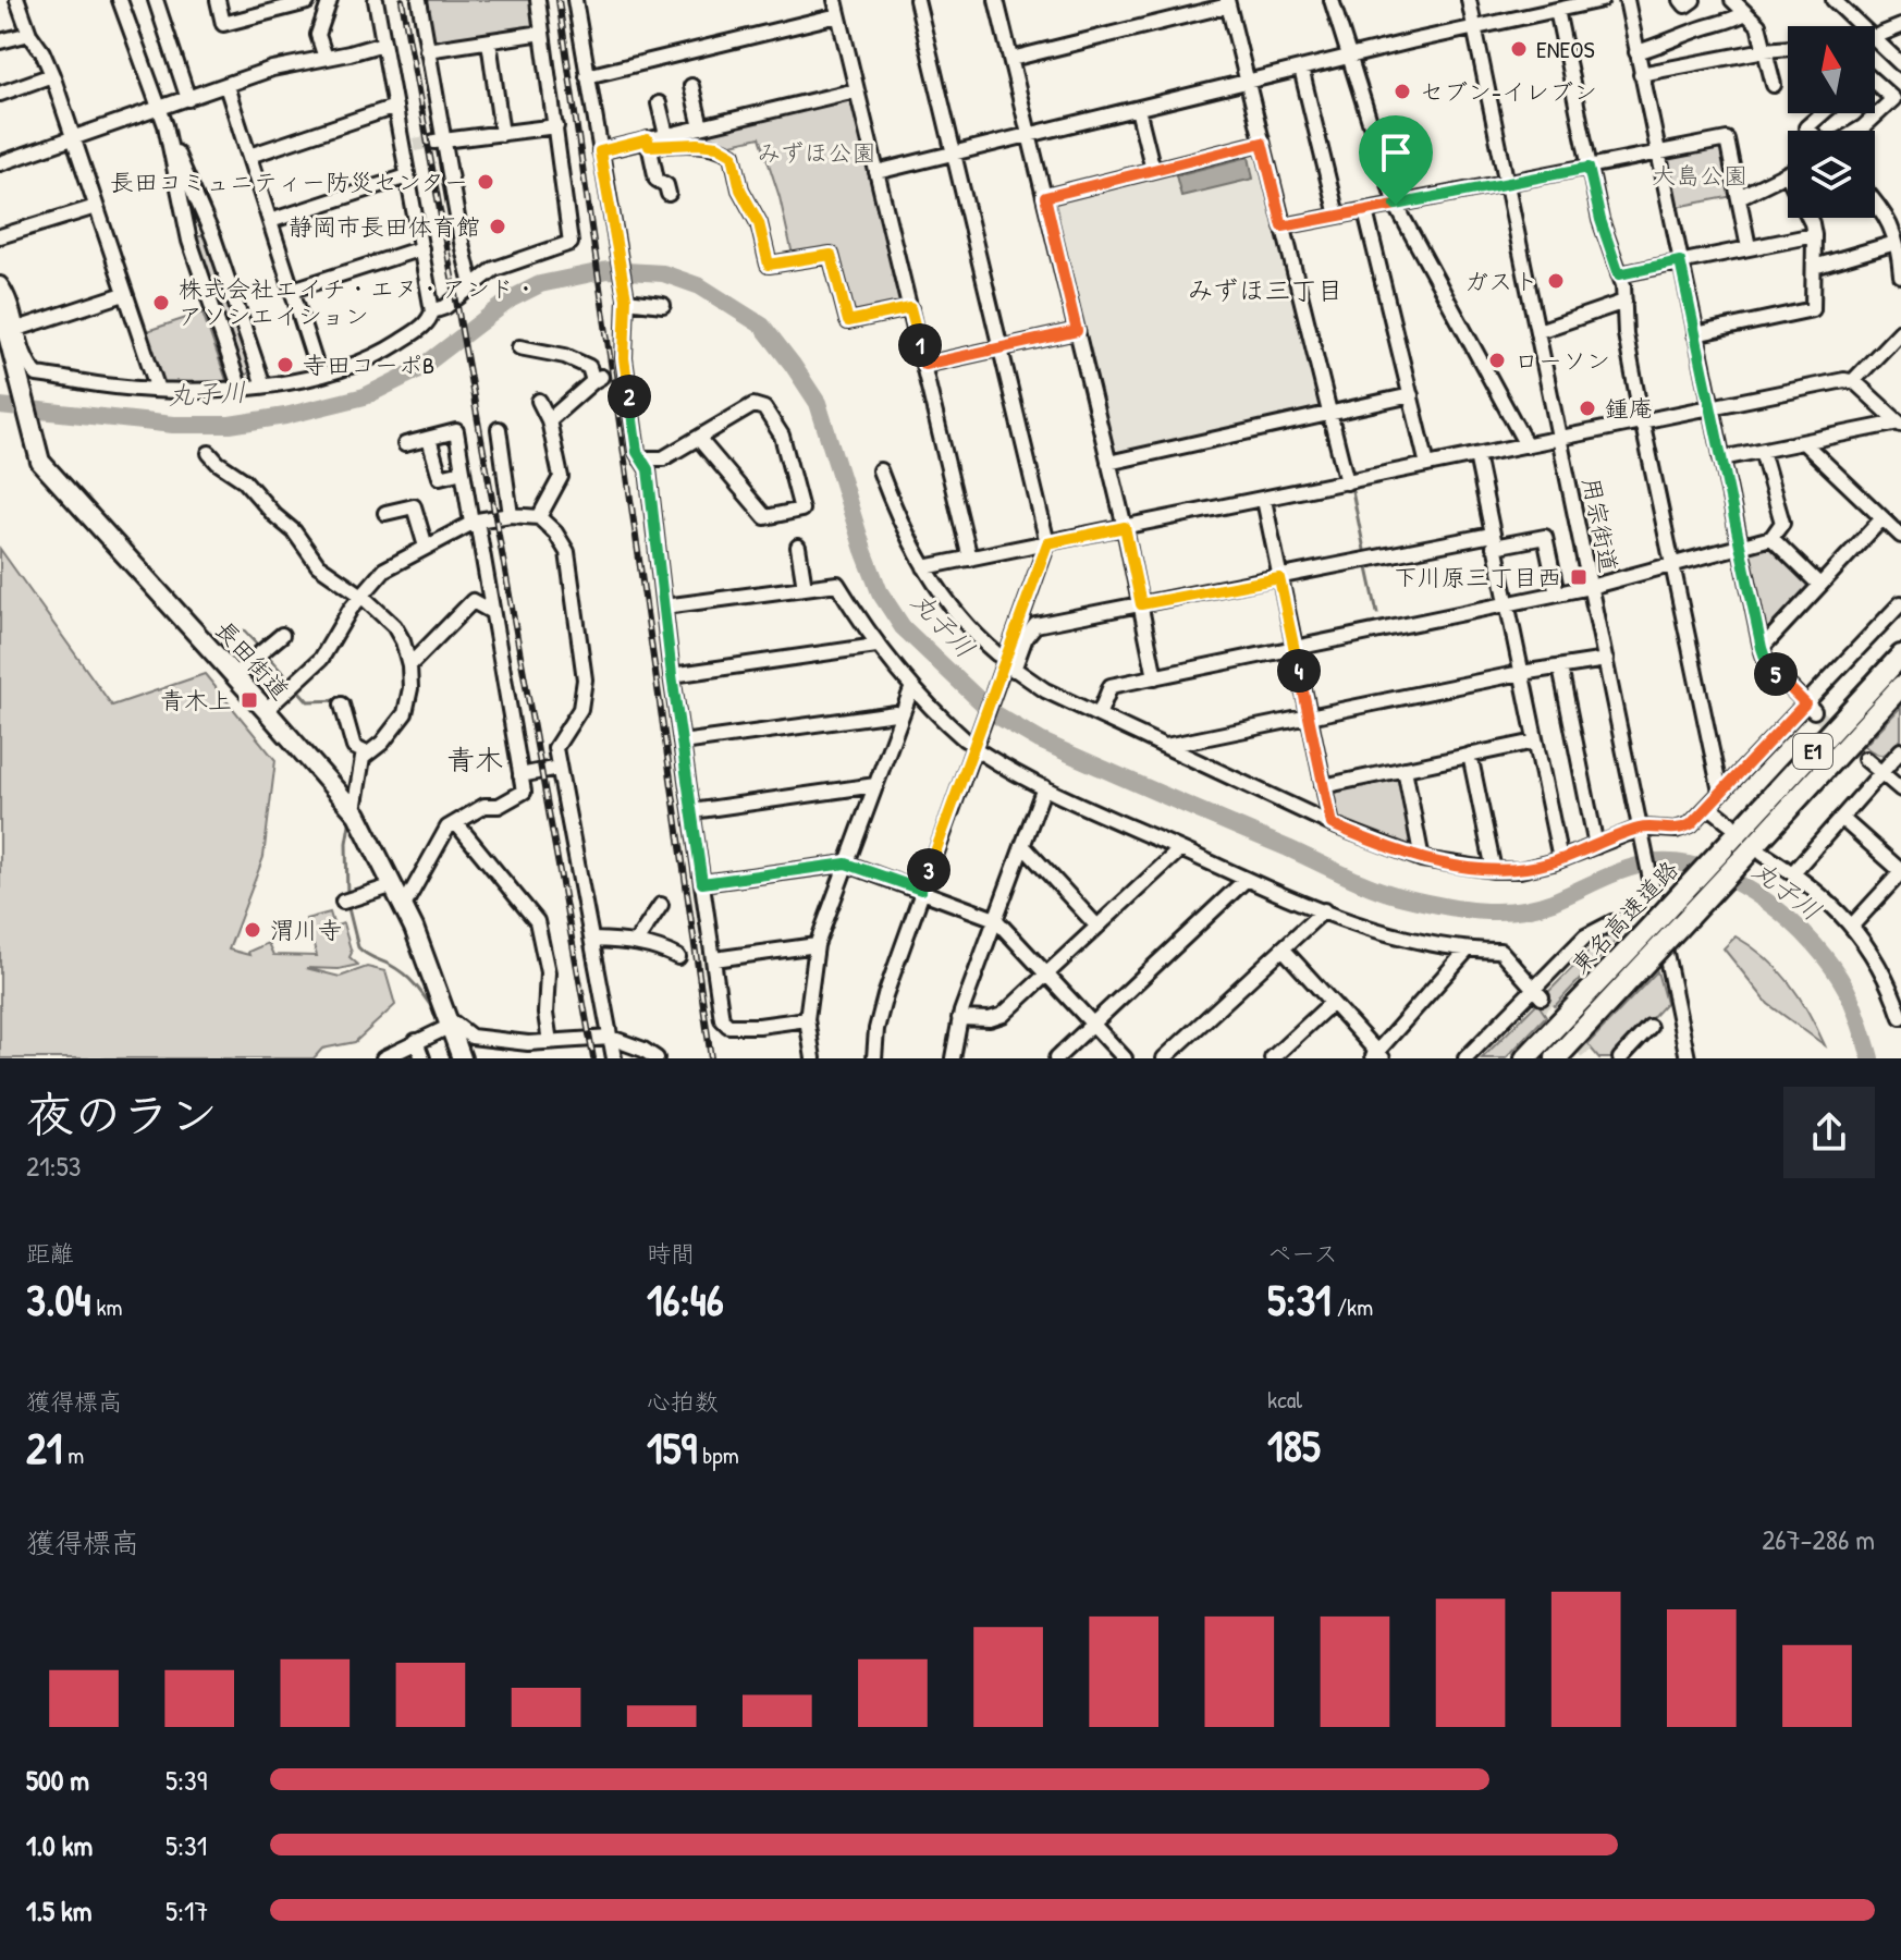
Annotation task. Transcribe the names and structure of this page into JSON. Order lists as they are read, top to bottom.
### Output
{
  "streets": {
    "highway": ["E1", "東名高速道路"],
    "main road": ["長田街道"],
    "street": ["用宗街道"]
  },
  "districts": ["みずほ三丁目", "青木"],
  "water": ["丸子川"],
  "parks": ["みずほ公園", "大島公園"],
  "places": {
    "other": [
      "ENEOS",
      "セブン-イレブン",
      "長田コミュニティー防災センター",
      "静岡市長田体育館",
      "ガスト",
      "株式会社エイチ・エヌ・アンド・ アソシエイション",
      "ローソン",
      "寺田コーポB",
      "鍾庵",
      "渭川寺"
    ],
    "transit": ["下川原三丁目西", "青木上"]
  },
  "north": "top",
  "page": {
    "pins": [
      "1",
      "2",
      "4",
      "5",
      "3"
    ],
    "heading": ["夜のラン", "21:53"],
    "stats": [
      ["距離", "3.04 km"],
      ["時間", "16:46"],
      ["ペース", "5:31 /km"],
      ["獲得標高", "21 m"],
      ["心拍数", "159 bpm"],
      ["kcal", "185"]
    ],
    "chart": ["獲得標高", "267–286 m"],
    "list": [
      {
        "name": "500 m",
        "note": "5:39"
      },
      {
        "name": "1.0 km",
        "note": "5:31"
      },
      {
        "name": "1.5 km",
        "note": "5:17"
      }
    ]
  }
}
